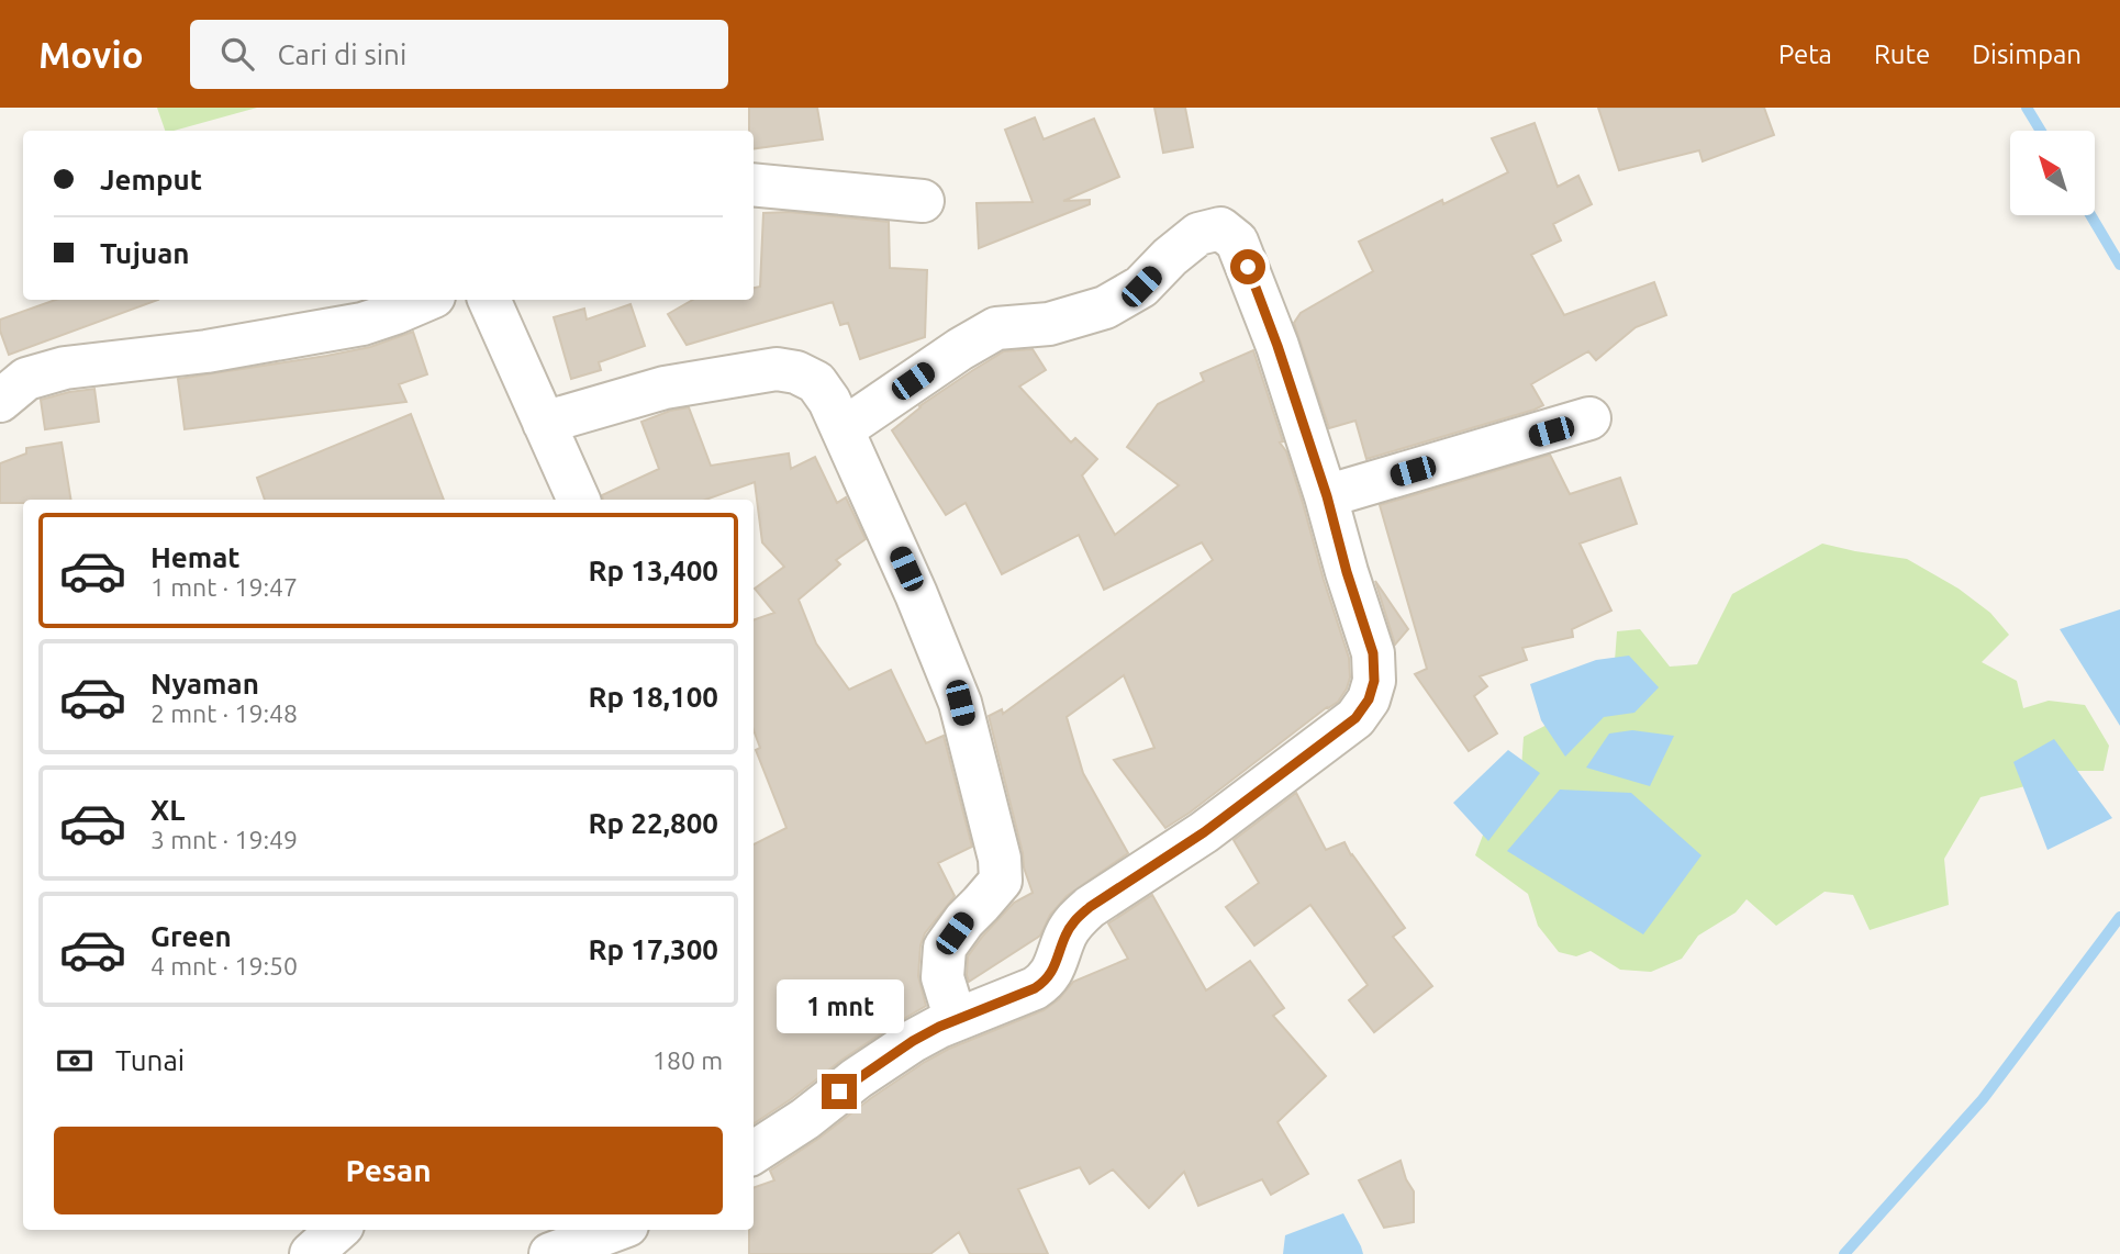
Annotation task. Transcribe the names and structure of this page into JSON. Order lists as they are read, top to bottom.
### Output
{
  "north": "top left",
  "page": {
    "header": "Movio",
    "search": "Cari di sini",
    "nav": ["Peta", "Rute", "Disimpan"],
    "banner": ["Jemput", "Tujuan"],
    "list": [
      {
        "name": "Hemat",
        "note": "1 mnt · 19:47",
        "value": "Rp 13,400"
      },
      {
        "name": "Nyaman",
        "note": "2 mnt · 19:48",
        "value": "Rp 18,100"
      },
      {
        "name": "XL",
        "note": "3 mnt · 19:49",
        "value": "Rp 22,800"
      },
      {
        "name": "Green",
        "note": "4 mnt · 19:50",
        "value": "Rp 17,300"
      }
    ],
    "bubble": "1 mnt",
    "pay": ["Tunai", "180 m"],
    "buttons": "Pesan"
  }
}
